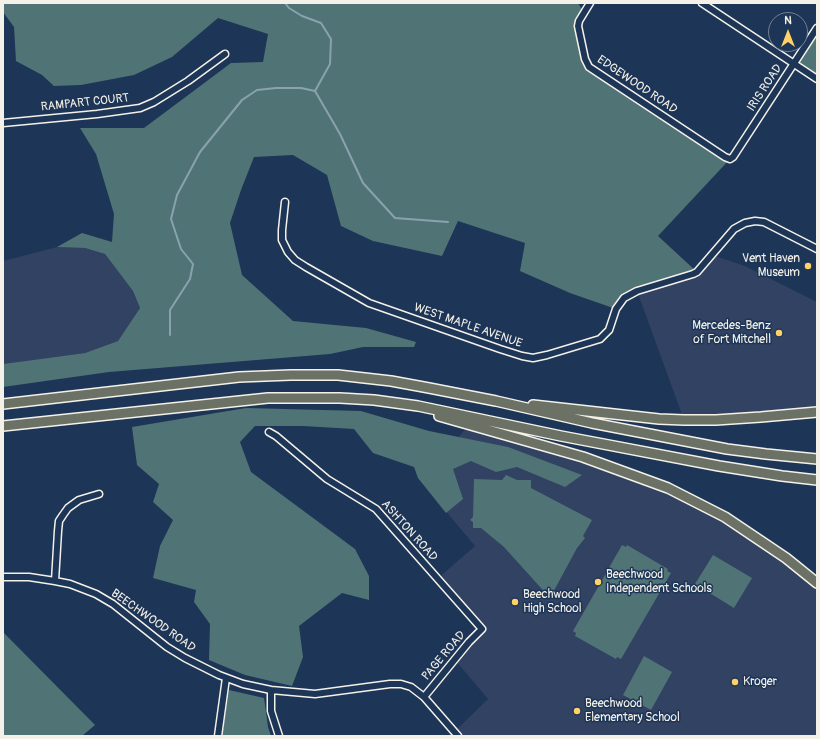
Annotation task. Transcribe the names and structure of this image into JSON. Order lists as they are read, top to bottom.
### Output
{
  "streets": {
    "street": [
      "EDGEWOOD ROAD",
      "IRIS ROAD",
      "RAMPART COURT",
      "WEST MAPLE AVENUE",
      "ASHTON ROAD",
      "BEECHWOOD ROAD",
      "PAGE ROAD"
    ]
  },
  "crossings": [
    ["EDGEWOOD ROAD", "IRIS ROAD"],
    ["ASHTON ROAD", "PAGE ROAD"],
    ["BEECHWOOD ROAD", "PAGE ROAD"]
  ],
  "places": [
    "Vent Haven Museum",
    "Mercedes-Benz of Fort Mitchell",
    "Beechwood Independent Schools",
    "Beechwood High School",
    "Kroger",
    "Beechwood Elementary School"
  ],
  "north": "top"
}
